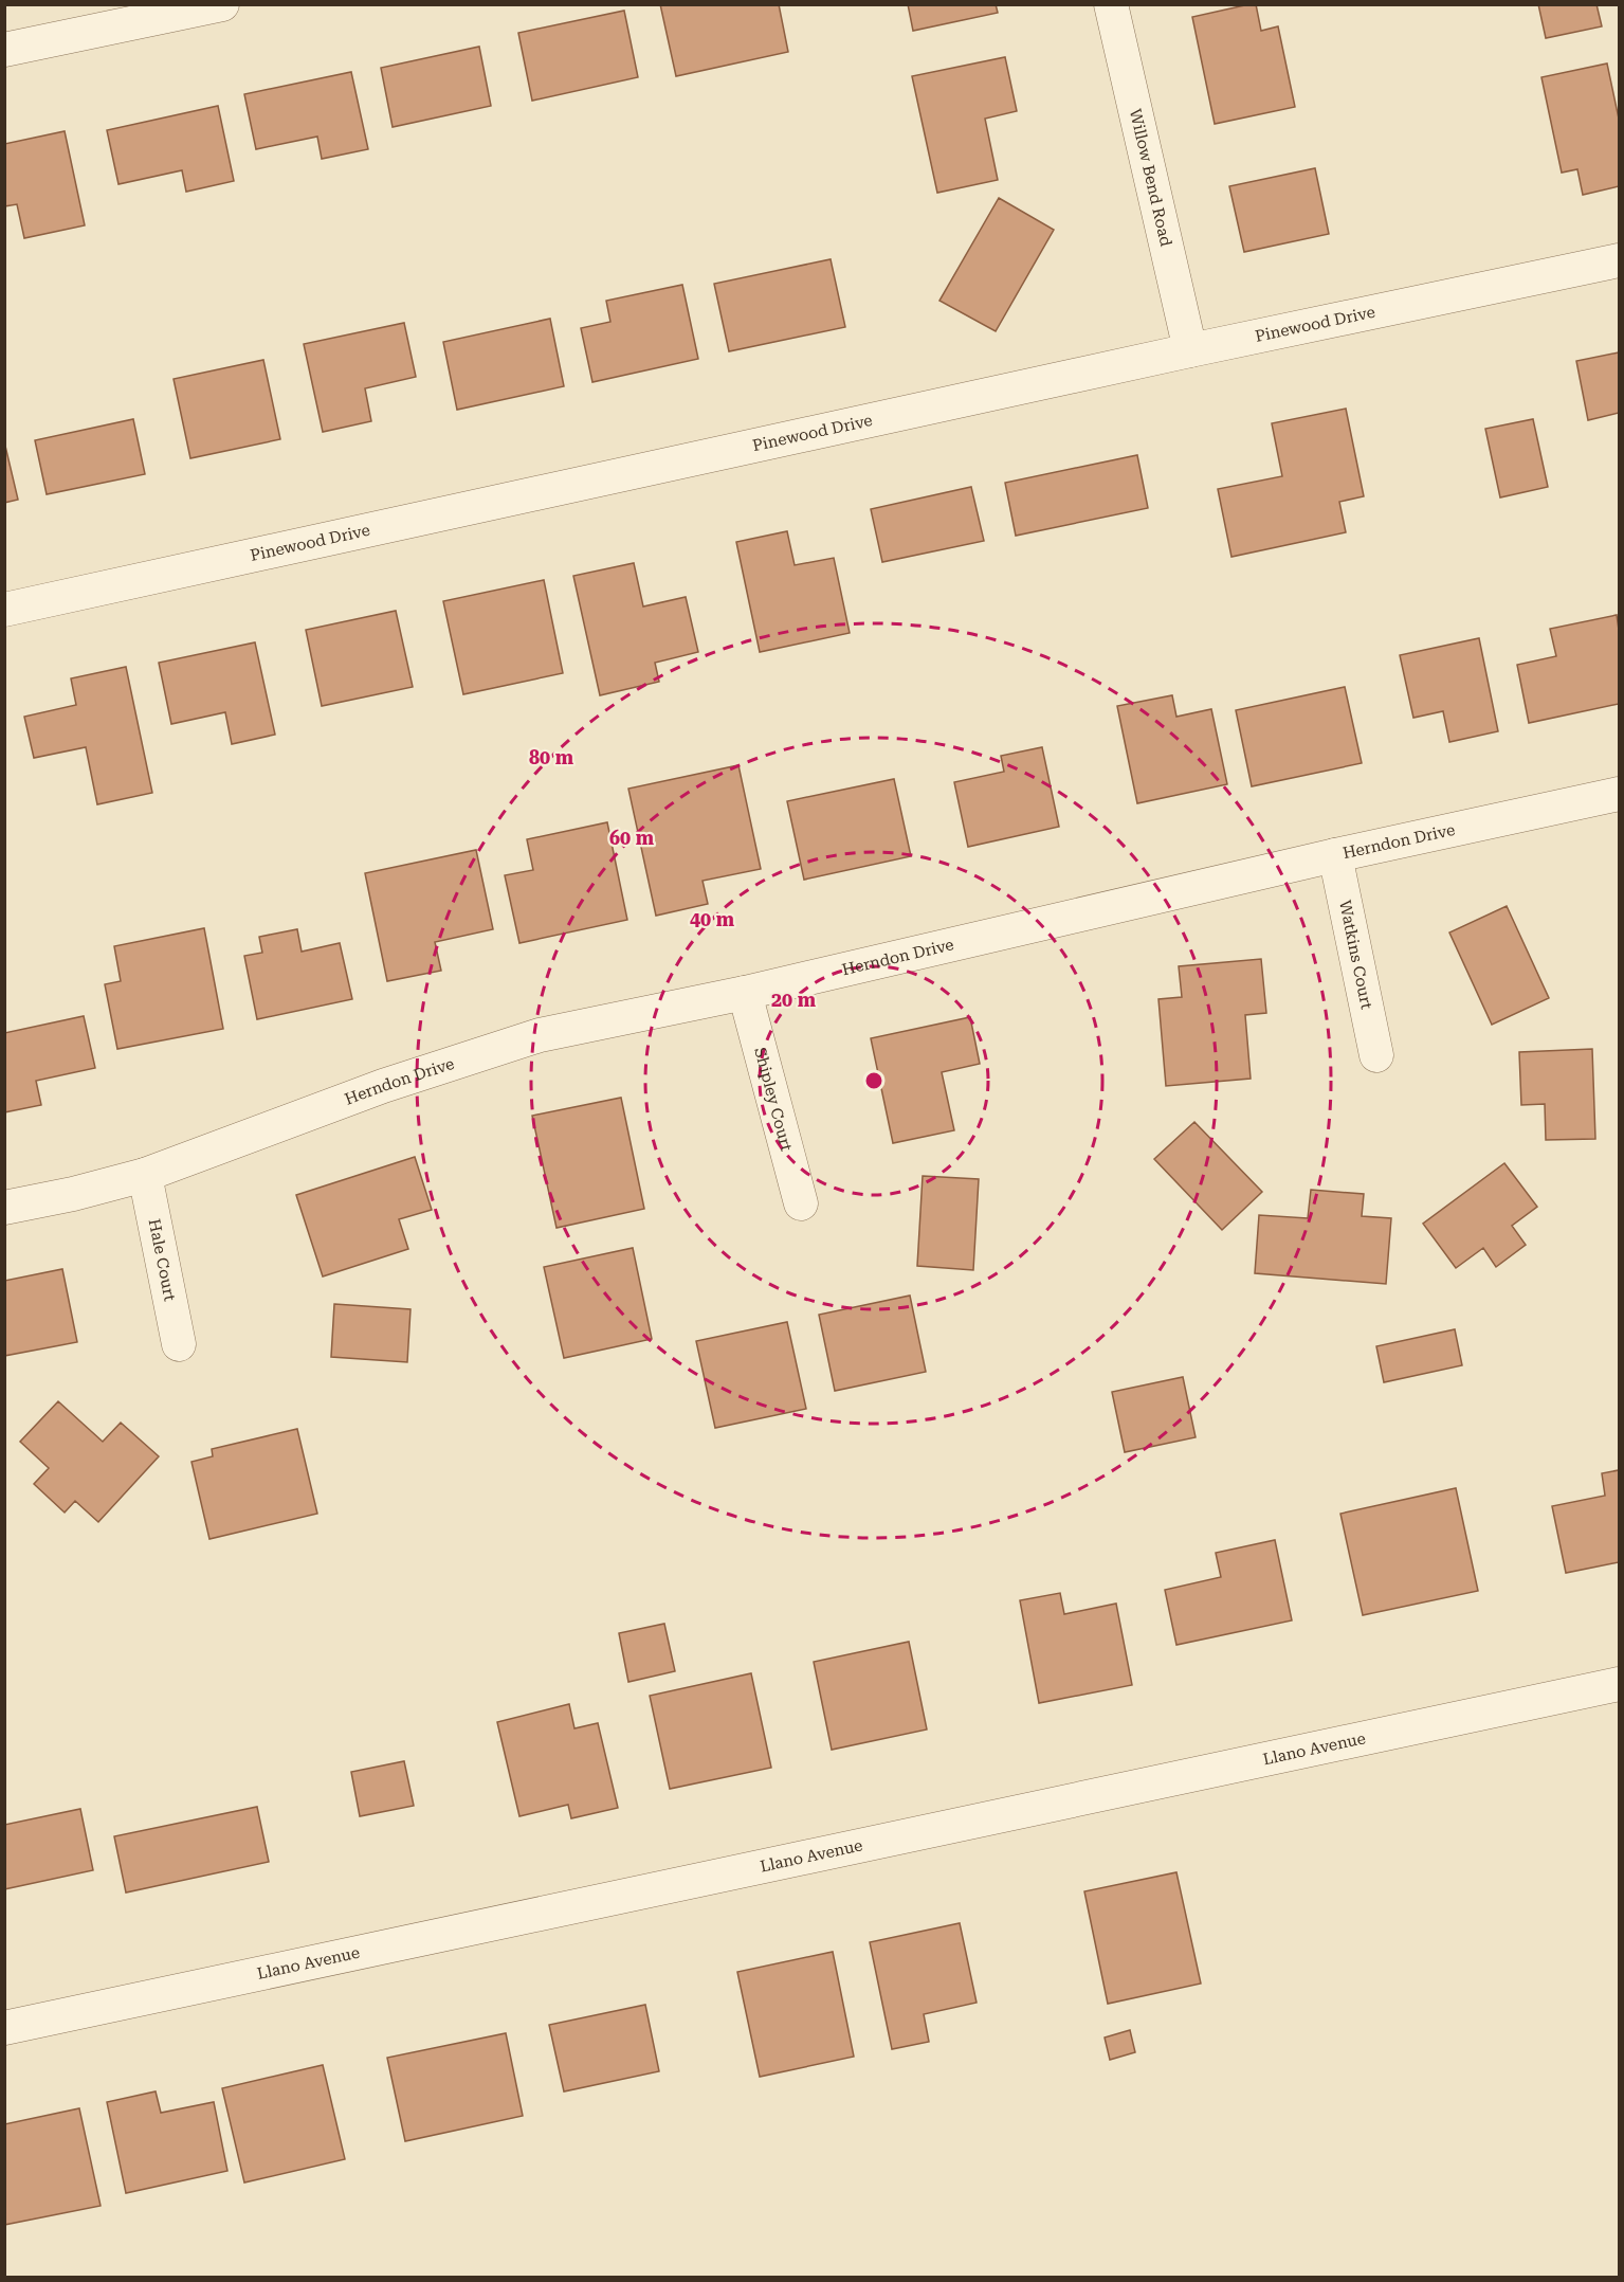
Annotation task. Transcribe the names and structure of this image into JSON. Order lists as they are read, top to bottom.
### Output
{
  "streets": {
    "street": [
      "Willow Bend Road",
      "Pinewood Drive",
      "Herndon Drive",
      "Watkins Court",
      "Shipley Court",
      "Hale Court",
      "Llano Avenue"
    ]
  },
  "crossings": [
    ["Willow Bend Road", "Pinewood Drive"],
    ["Herndon Drive", "Watkins Court"],
    ["Herndon Drive", "Shipley Court"],
    ["Herndon Drive", "Hale Court"]
  ],
  "rings": [
    "80 m",
    "60 m",
    "40 m",
    "20 m"
  ]
}
